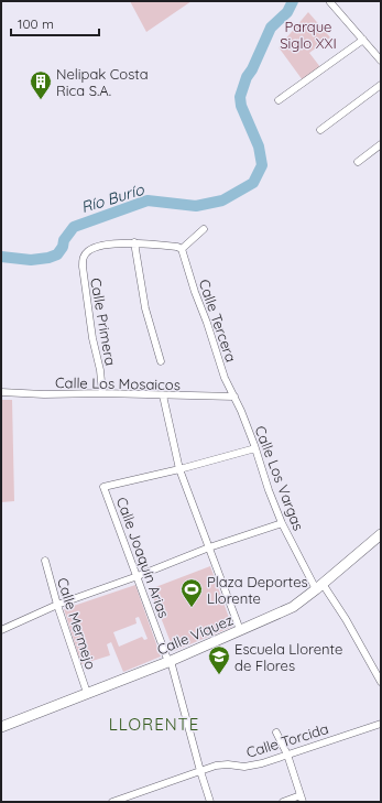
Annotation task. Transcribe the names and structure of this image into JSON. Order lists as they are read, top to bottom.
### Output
{
  "streets": {
    "main road": ["Calle Víquez"],
    "street": [
      "Calle Tercera",
      "Calle Primera",
      "Calle Los Mosaicos",
      "Calle Los Vargas",
      "Calle Joaquín Arias",
      "Calle Mermejo",
      "Calle Torcida"
    ]
  },
  "crossings": [
    ["Calle Tercera", "Calle Los Mosaicos"],
    ["Calle Tercera", "Calle Los Vargas"],
    ["Calle Primera", "Calle Los Mosaicos"],
    ["Calle Los Mosaicos", "Calle Los Vargas"],
    ["Calle Los Vargas", "Calle Víquez"],
    ["Calle Joaquín Arias", "Calle Víquez"],
    ["Calle Joaquín Arias", "Calle Torcida"],
    ["Calle Mermejo", "Calle Víquez"]
  ],
  "districts": ["LLORENTE"],
  "water": ["Río Burío"],
  "parks": ["Parque Siglo XXI"],
  "places": {
    "building": ["Nelipak Costa Rica S.A."],
    "sports": ["Plaza Deportes Llorente"],
    "school or university": ["Escuela Llorente de Flores"]
  },
  "scale_bar": "100 m"
}
